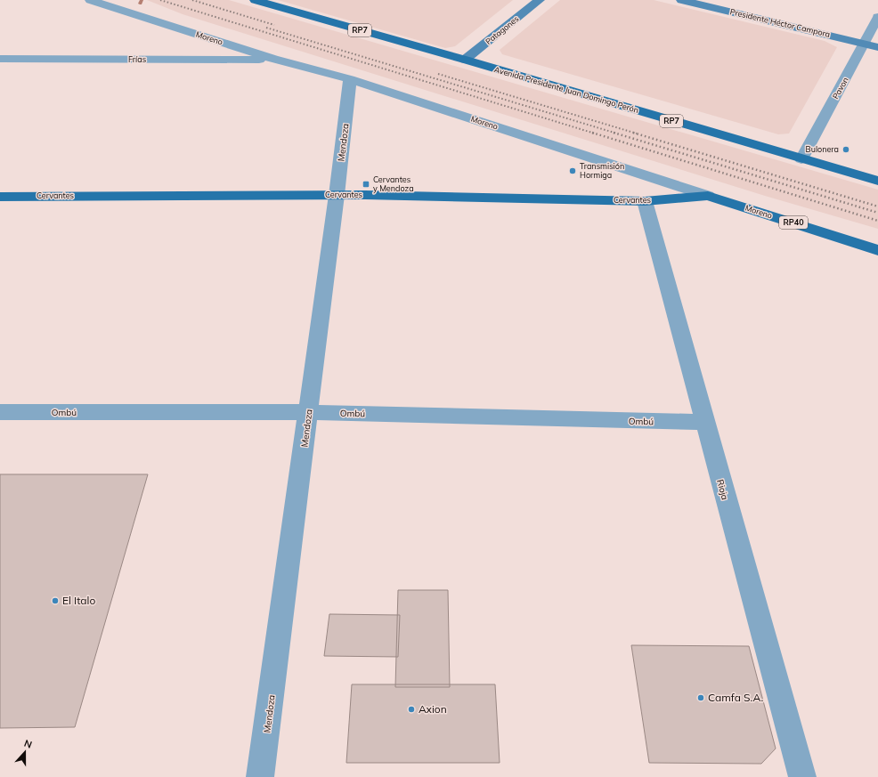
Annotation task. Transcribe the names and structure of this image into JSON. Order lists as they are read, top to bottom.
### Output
{
  "streets": {
    "main road": [
      "RP7",
      "Moreno",
      "Avenida Presidente Juan Domingo Perón",
      "Cervantes",
      "RP40"
    ],
    "street": [
      "Presidente Héctor Campora",
      "Patagones",
      "Frías",
      "Pavon",
      "Mendoza",
      "Ombú",
      "Rioja"
    ]
  },
  "crossings": [
    ["Presidente Héctor Campora", "Pavon"],
    ["Patagones", "Avenida Presidente Juan Domingo Perón"],
    ["Moreno", "Frías"],
    ["Moreno", "Mendoza"],
    ["Moreno", "Cervantes"],
    ["Pavon", "Avenida Presidente Juan Domingo Perón"],
    ["Mendoza", "Cervantes"],
    ["Mendoza", "Ombú"],
    ["Cervantes", "Rioja"],
    ["Ombú", "Rioja"]
  ],
  "places": {
    "other": [
      "Bulonera",
      "Transmisión Hormiga",
      "El Italo",
      "Camfa S.A.",
      "Axion"
    ],
    "transit": ["Cervantes y Mendoza"]
  },
  "north": "top"
}
